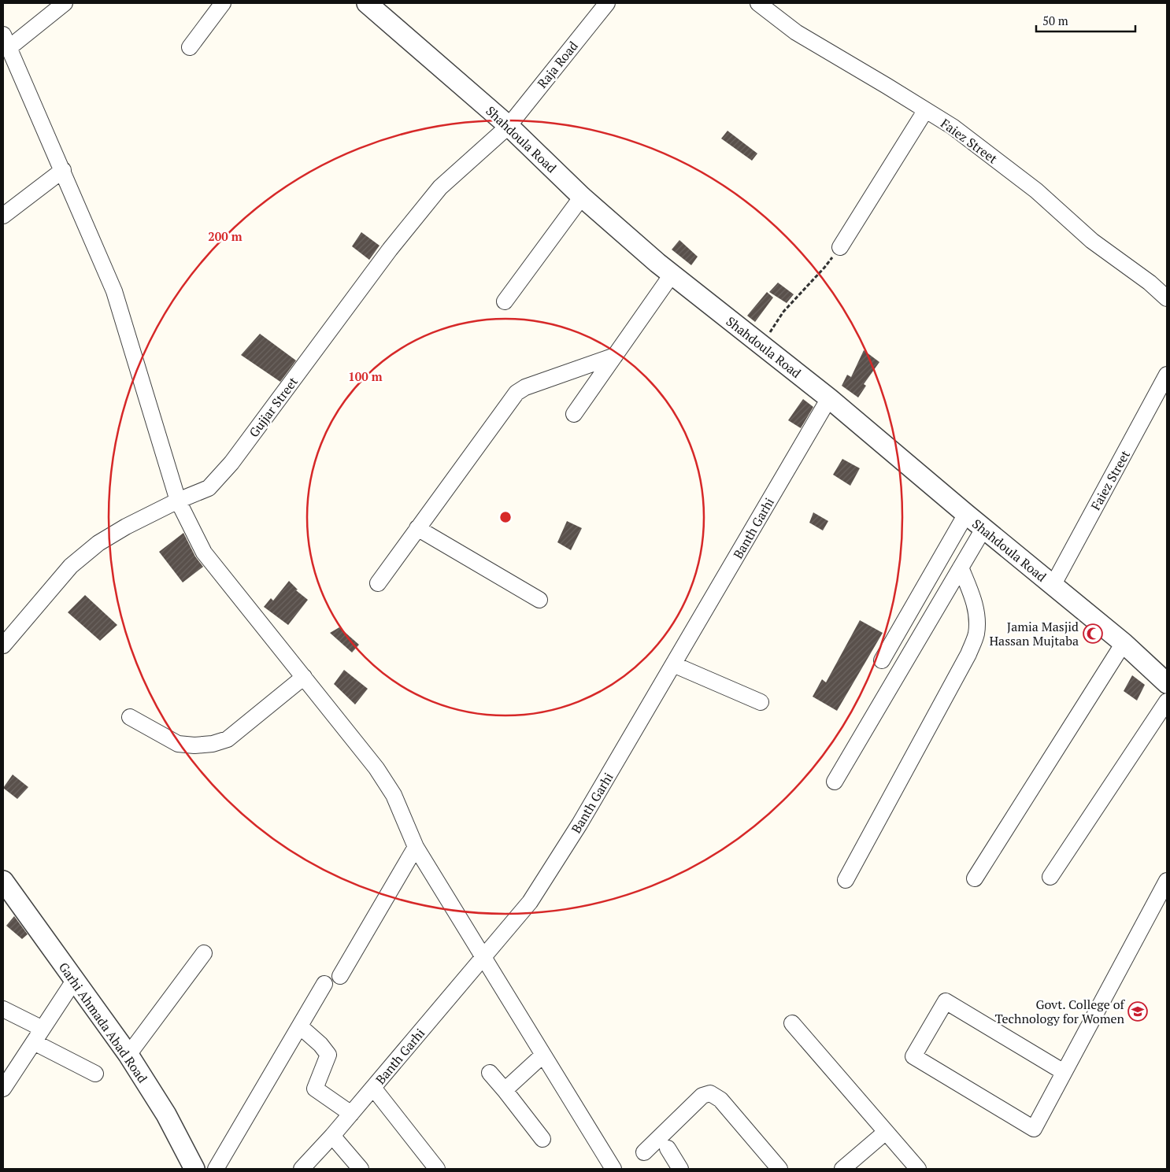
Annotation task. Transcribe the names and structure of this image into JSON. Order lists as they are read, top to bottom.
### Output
{
  "streets": {
    "street": [
      "Raja Road",
      "Shahdoula Road",
      "Faiez Street",
      "Gujjar Street",
      "Banth Garhi",
      "Garhi Ahmada Abad Road"
    ]
  },
  "crossings": [
    ["Raja Road", "Shahdoula Road"],
    ["Raja Road", "Gujjar Street"],
    ["Shahdoula Road", "Faiez Street"],
    ["Shahdoula Road", "Gujjar Street"],
    ["Shahdoula Road", "Banth Garhi"]
  ],
  "places": {
    "mosque": ["Jamia Masjid Hassan Mujtaba"],
    "school or university": ["Govt. College of Technology for Women"]
  },
  "scale_bar": "50 m",
  "rings": ["200 m", "100 m"]
}
